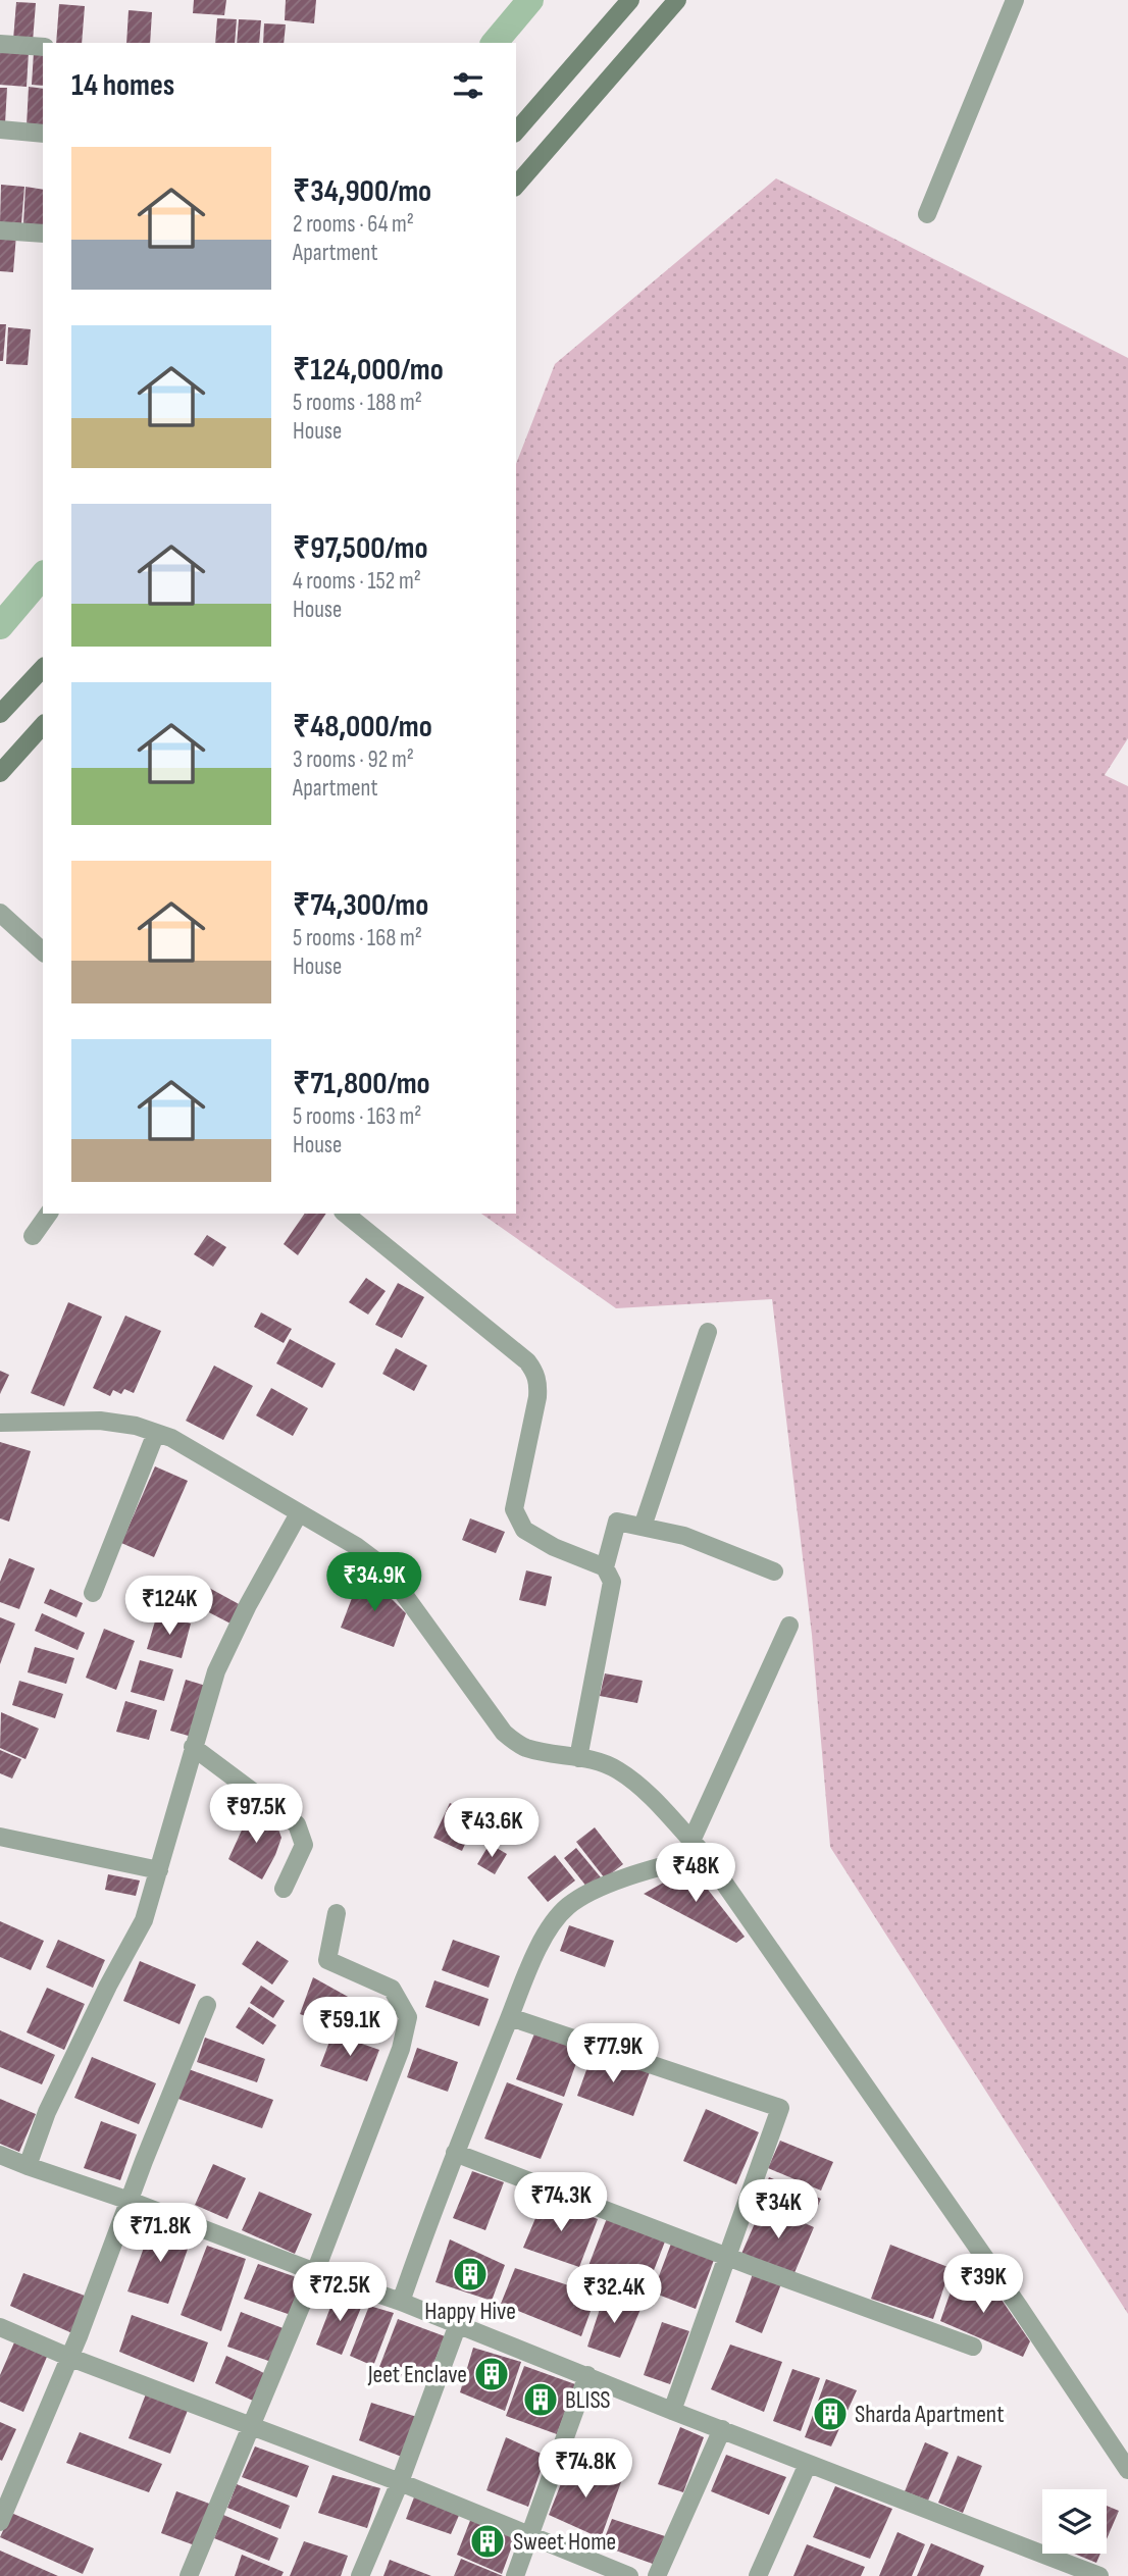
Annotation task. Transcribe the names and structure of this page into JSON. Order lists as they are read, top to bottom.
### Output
{
  "places": {
    "building": [
      "Happy Hive",
      "Jeet Enclave",
      "BLISS",
      "Sharda Apartment",
      "Sweet Home"
    ]
  },
  "page": {
    "heading": "14 homes",
    "list": [
      {
        "name": "₹34,900/mo",
        "note": "2 rooms · 64 m² · Apartment"
      },
      {
        "name": "₹124,000/mo",
        "note": "5 rooms · 188 m² · House"
      },
      {
        "name": "₹97,500/mo",
        "note": "4 rooms · 152 m² · House"
      },
      {
        "name": "₹48,000/mo",
        "note": "3 rooms · 92 m² · Apartment"
      },
      {
        "name": "₹74,300/mo",
        "note": "5 rooms · 168 m² · House"
      },
      {
        "name": "₹71,800/mo",
        "note": "5 rooms · 163 m² · House"
      }
    ],
    "price": [
      "₹34.9K",
      "₹124K",
      "₹97.5K",
      "₹43.6K",
      "₹48K",
      "₹59.1K",
      "₹77.9K",
      "₹74.3K",
      "₹34K",
      "₹71.8K",
      "₹39K",
      "₹72.5K",
      "₹32.4K",
      "₹74.8K"
    ]
  }
}
